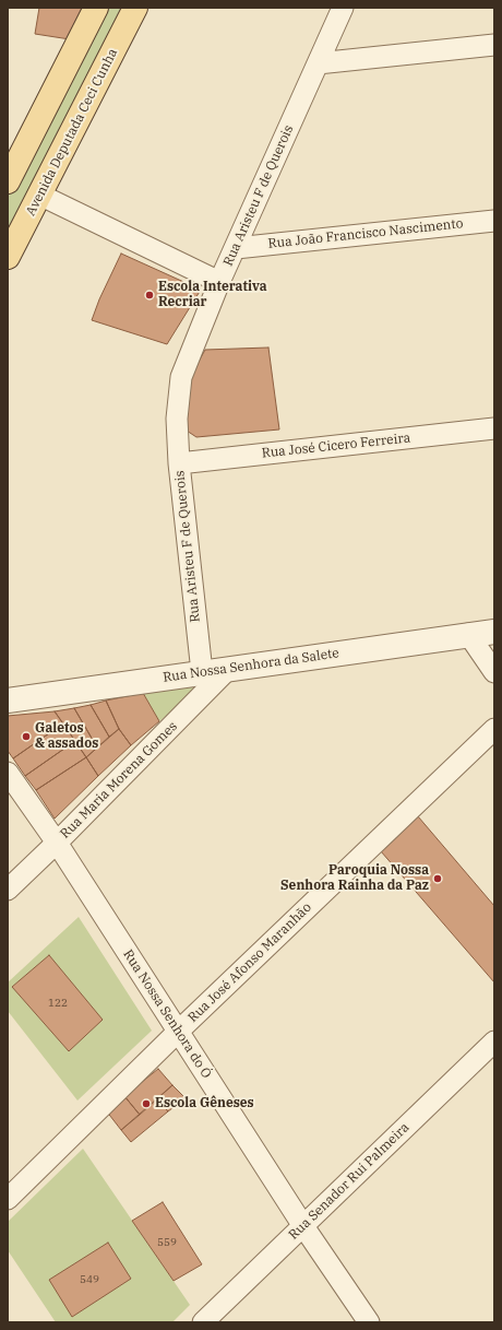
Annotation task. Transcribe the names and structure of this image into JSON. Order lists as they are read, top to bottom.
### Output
{
  "streets": {
    "main road": ["Avenida Deputada Ceci Cunha"],
    "street": [
      "Rua Aristeu F de Querois",
      "Rua João Francisco Nascimento",
      "Rua José Cicero Ferreira",
      "Rua Nossa Senhora da Salete",
      "Rua Maria Morena Gomes",
      "Rua José Afonso Maranhão",
      "Rua Nossa Senhora do Ó",
      "Rua Senador Rui Palmeira"
    ]
  },
  "crossings": [
    ["Rua Aristeu F de Querois", "Rua João Francisco Nascimento"],
    ["Rua Aristeu F de Querois", "Rua José Cicero Ferreira"],
    ["Rua Aristeu F de Querois", "Rua Nossa Senhora da Salete"],
    ["Rua Nossa Senhora da Salete", "Rua Maria Morena Gomes"],
    ["Rua Maria Morena Gomes", "Rua Nossa Senhora do Ó"],
    ["Rua José Afonso Maranhão", "Rua Nossa Senhora do Ó"],
    ["Rua Nossa Senhora do Ó", "Rua Senador Rui Palmeira"]
  ],
  "places": [
    "Escola Interativa Recriar",
    "Galetos & assados",
    "Paroquia Nossa Senhora Rainha da Paz",
    "Escola Gêneses"
  ],
  "house_numbers": ["122", "559", "549"]
}
